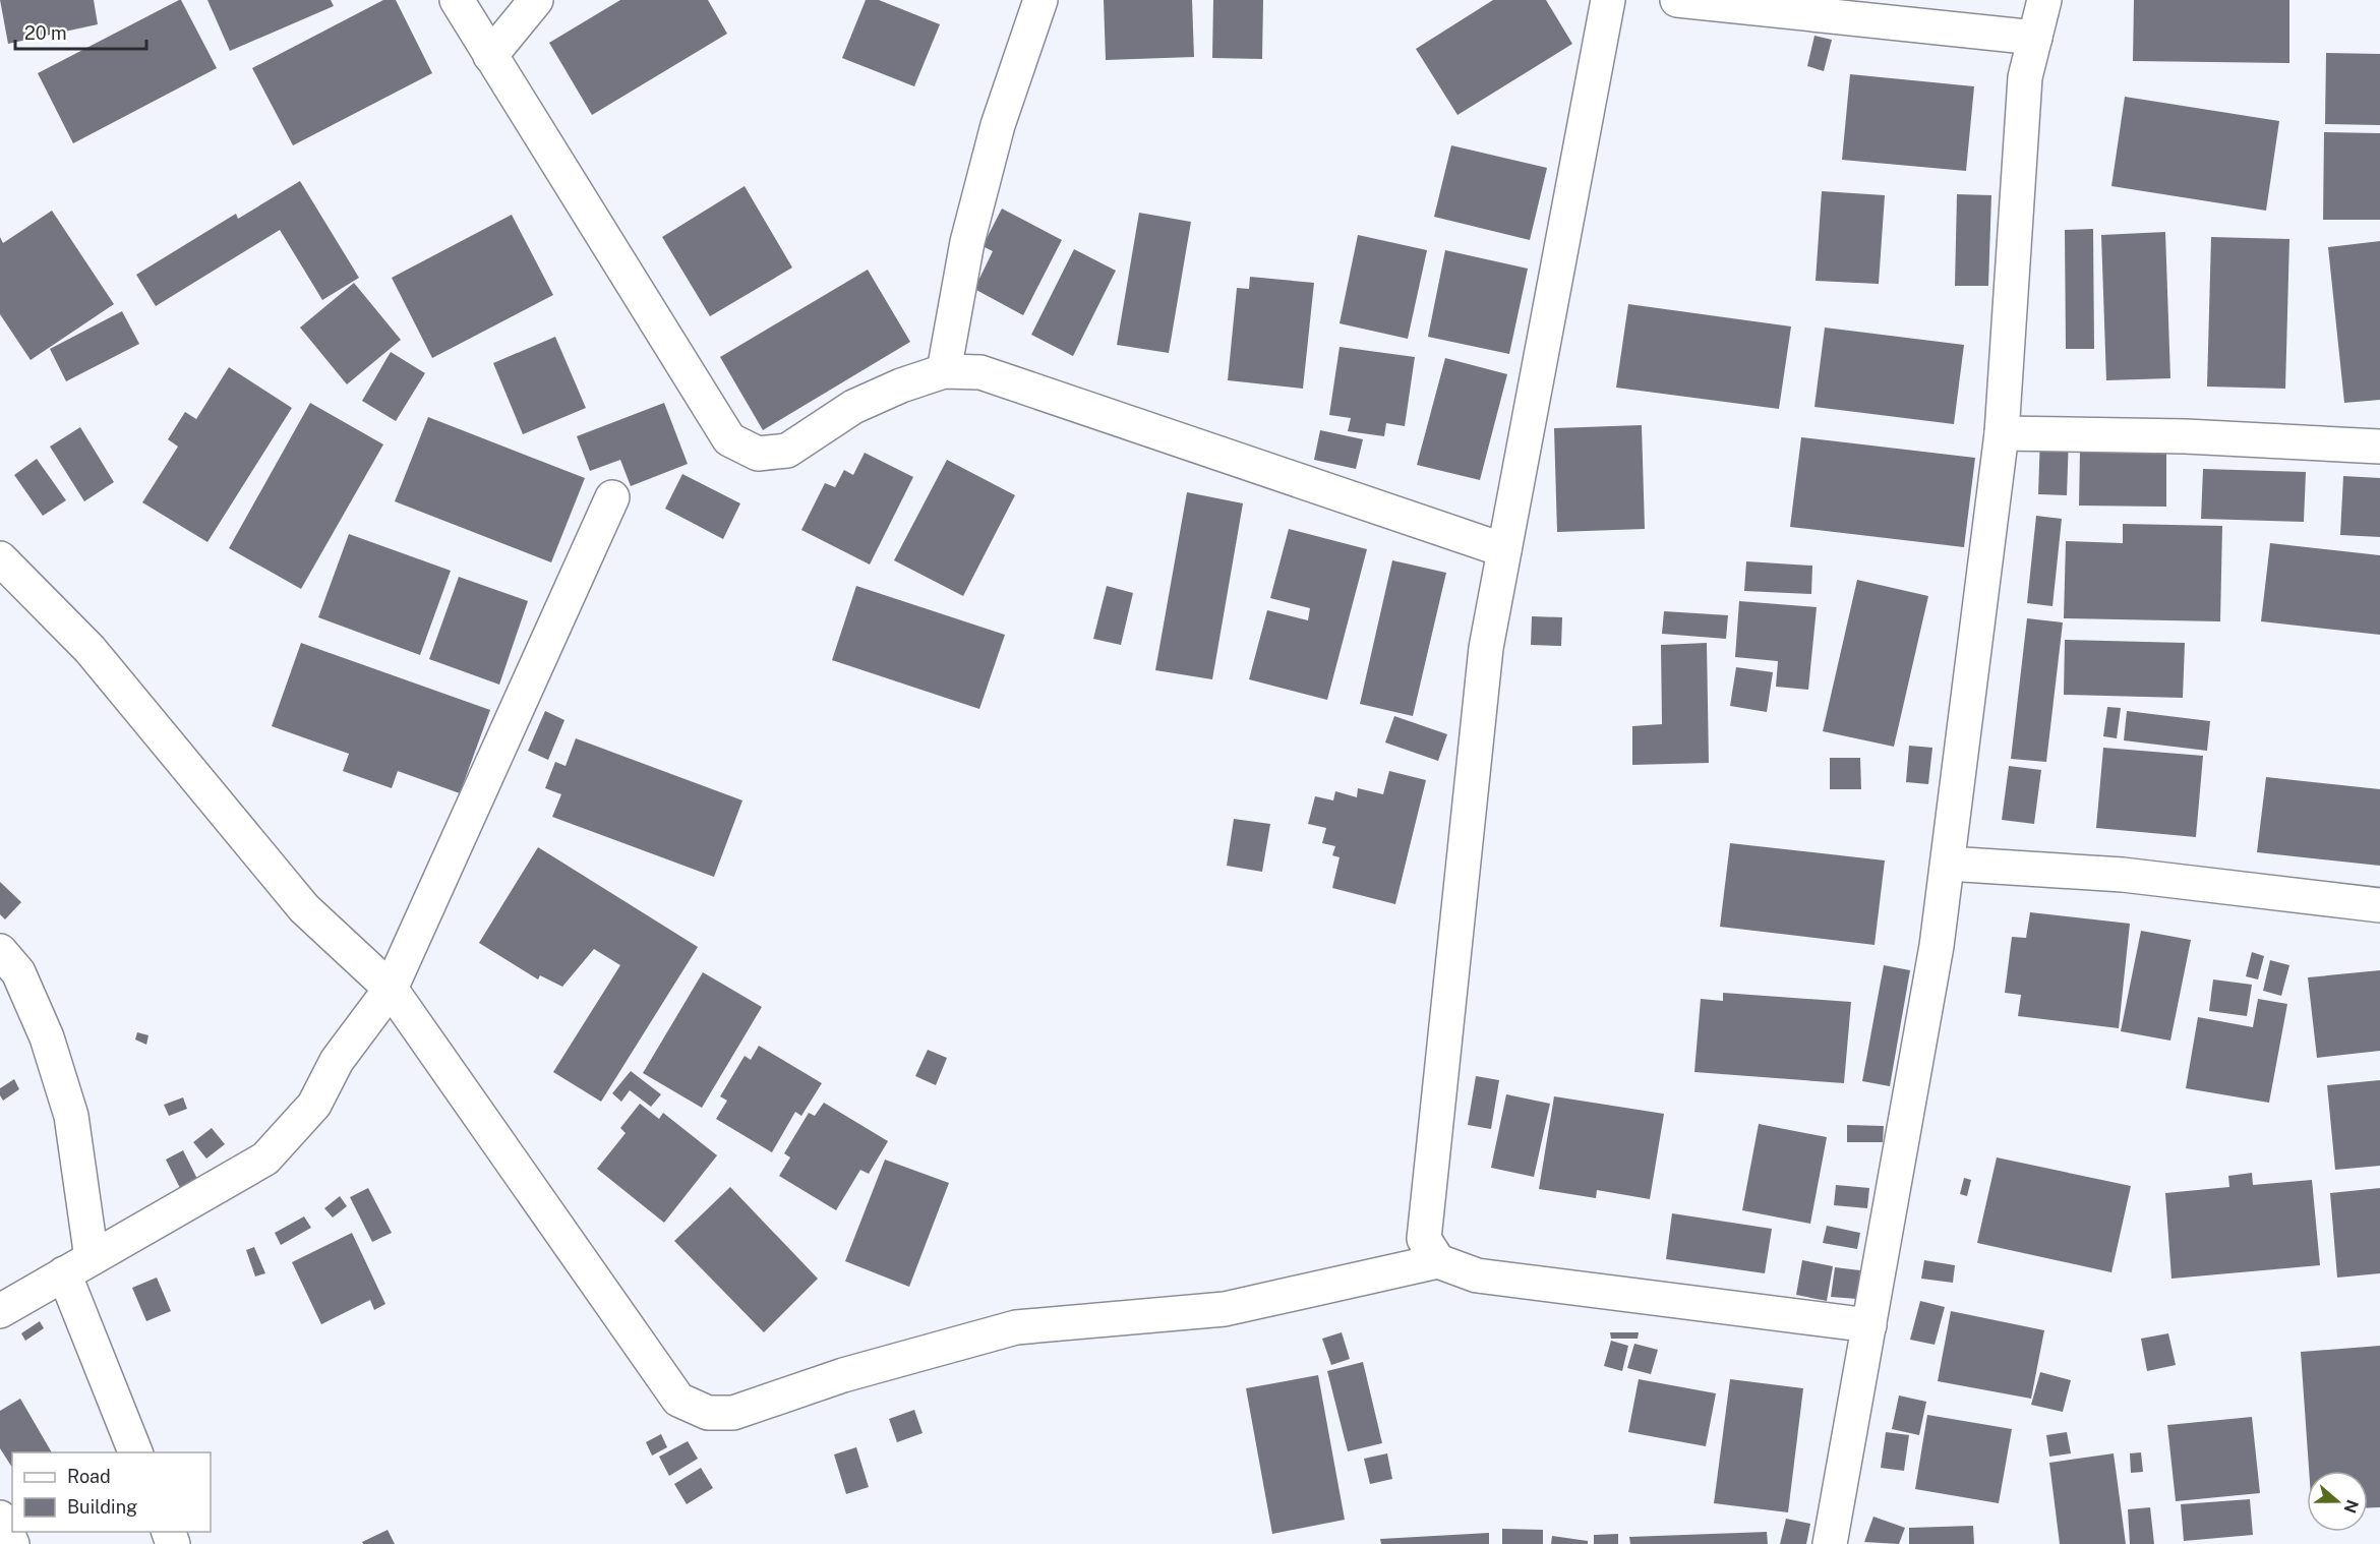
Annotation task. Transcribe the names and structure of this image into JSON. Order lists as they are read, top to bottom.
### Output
{
  "legend": ["Road", "Building"],
  "scale_bar": "20 m",
  "north": "right"
}
